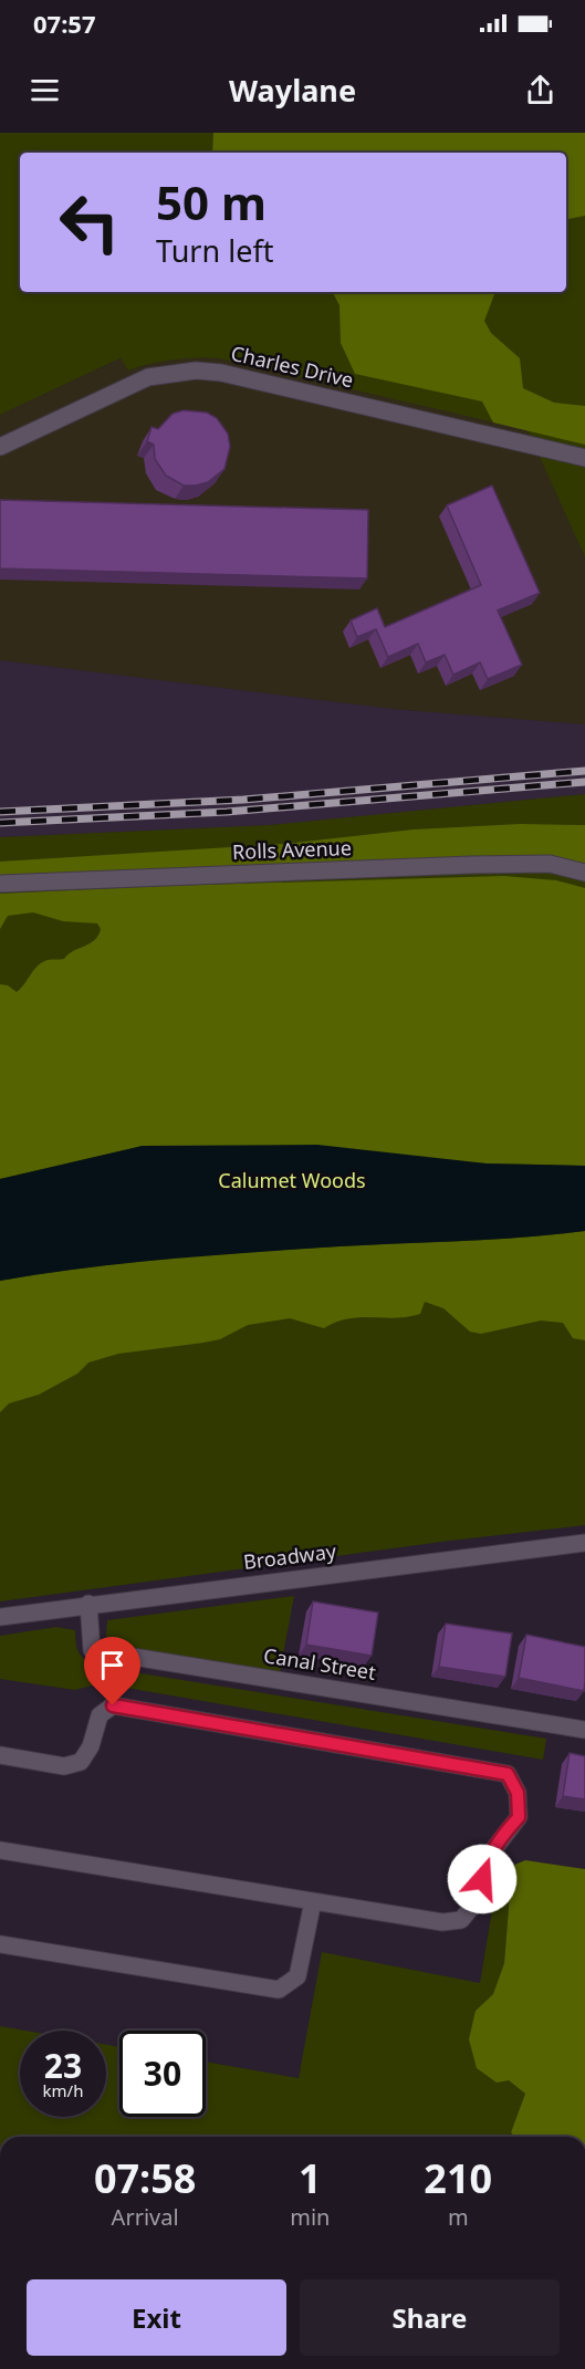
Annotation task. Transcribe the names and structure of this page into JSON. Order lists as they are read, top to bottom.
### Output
{
  "streets": {
    "street": [
      "Charles Drive",
      "Rolls Avenue",
      "Broadway",
      "Canal Street"
    ]
  },
  "crossings": [
    ["Broadway", "Canal Street"]
  ],
  "parks": ["Calumet Woods"],
  "page": {
    "status": "07:57",
    "header": "Waylane",
    "turn": ["50 m", "Turn left"],
    "speed": "23 km/h",
    "limit": "30",
    "eta": [
      "07:58",
      "Arrival",
      "1",
      "min",
      "210",
      "m"
    ],
    "buttons": ["Exit", "Share"]
  }
}
